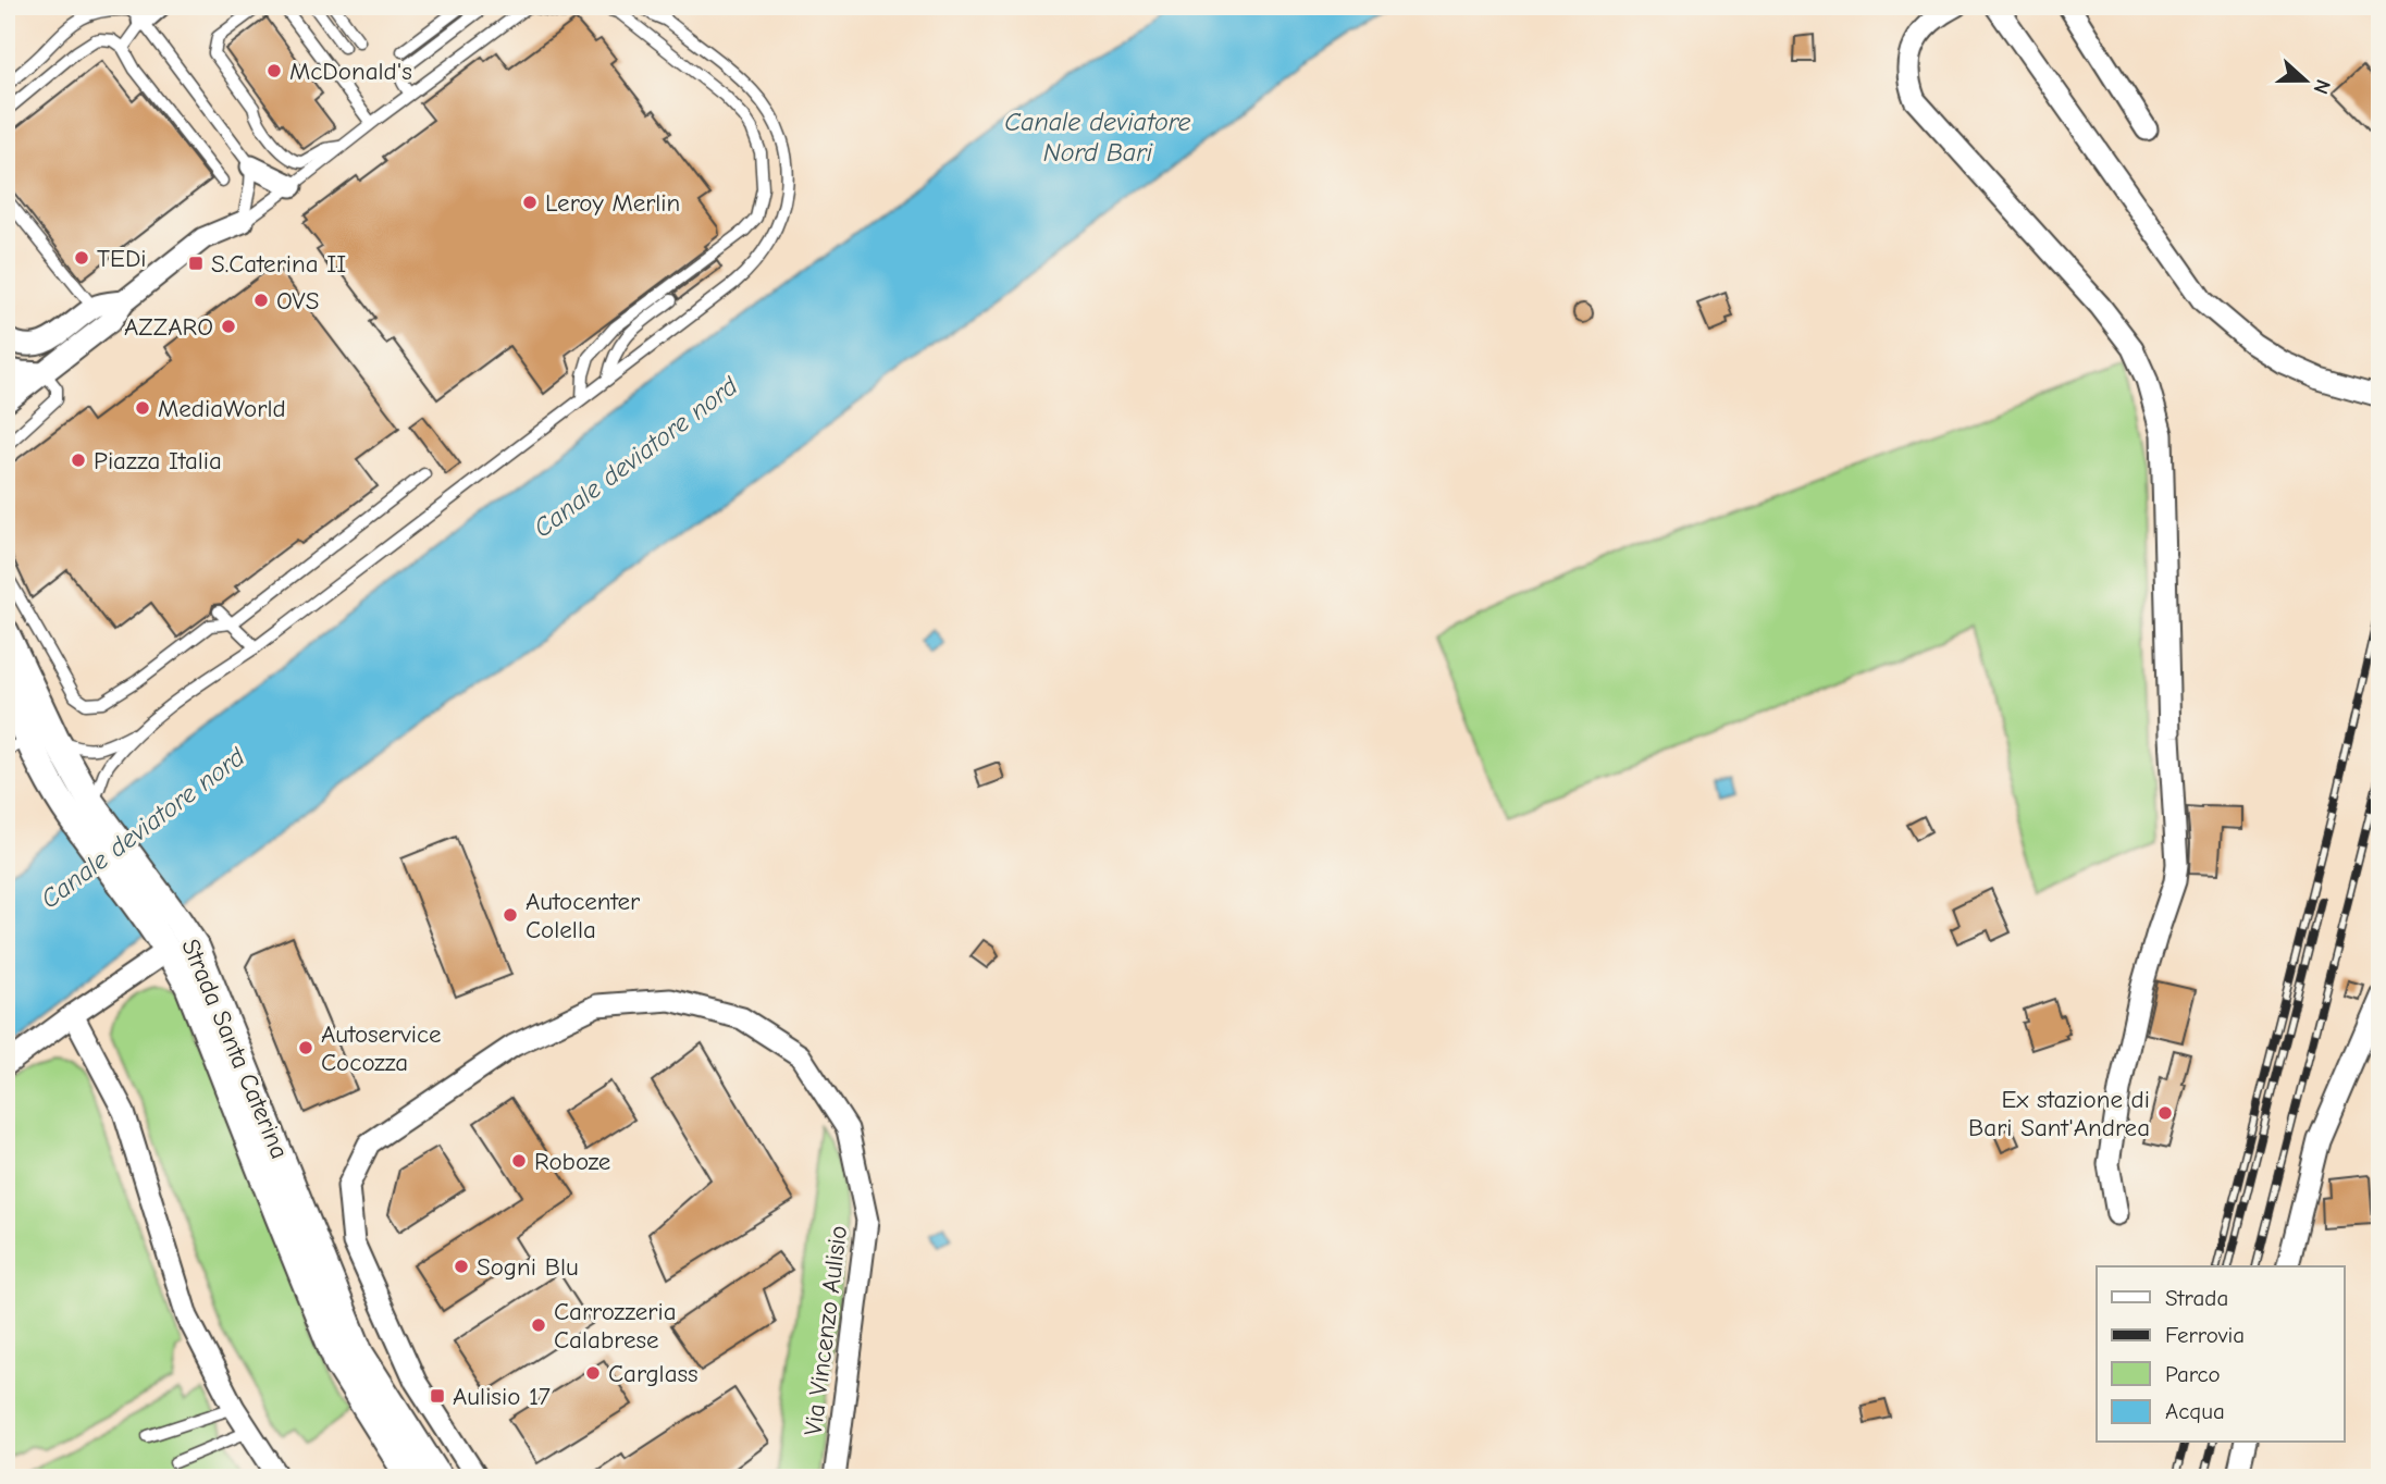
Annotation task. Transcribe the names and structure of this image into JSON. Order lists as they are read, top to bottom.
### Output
{
  "streets": {
    "street": ["Strada Santa Caterina", "Via Vincenzo Aulisio"]
  },
  "water": ["Canale deviatore Nord Bari", "Canale deviatore nord"],
  "places": {
    "other": [
      "McDonald's",
      "Leroy Merlin",
      "TEDi",
      "OVS",
      "AZZARO",
      "MediaWorld",
      "Piazza Italia",
      "Autocenter Colella",
      "Autoservice Cocozza",
      "Ex stazione di Bari Sant'Andrea",
      "Roboze",
      "Sogni Blu",
      "Carrozzeria Calabrese",
      "Carglass"
    ],
    "transit": ["S.Caterina II", "Aulisio 17"]
  },
  "legend": [
    "Strada",
    "Ferrovia",
    "Parco",
    "Acqua"
  ],
  "north": "right"
}
